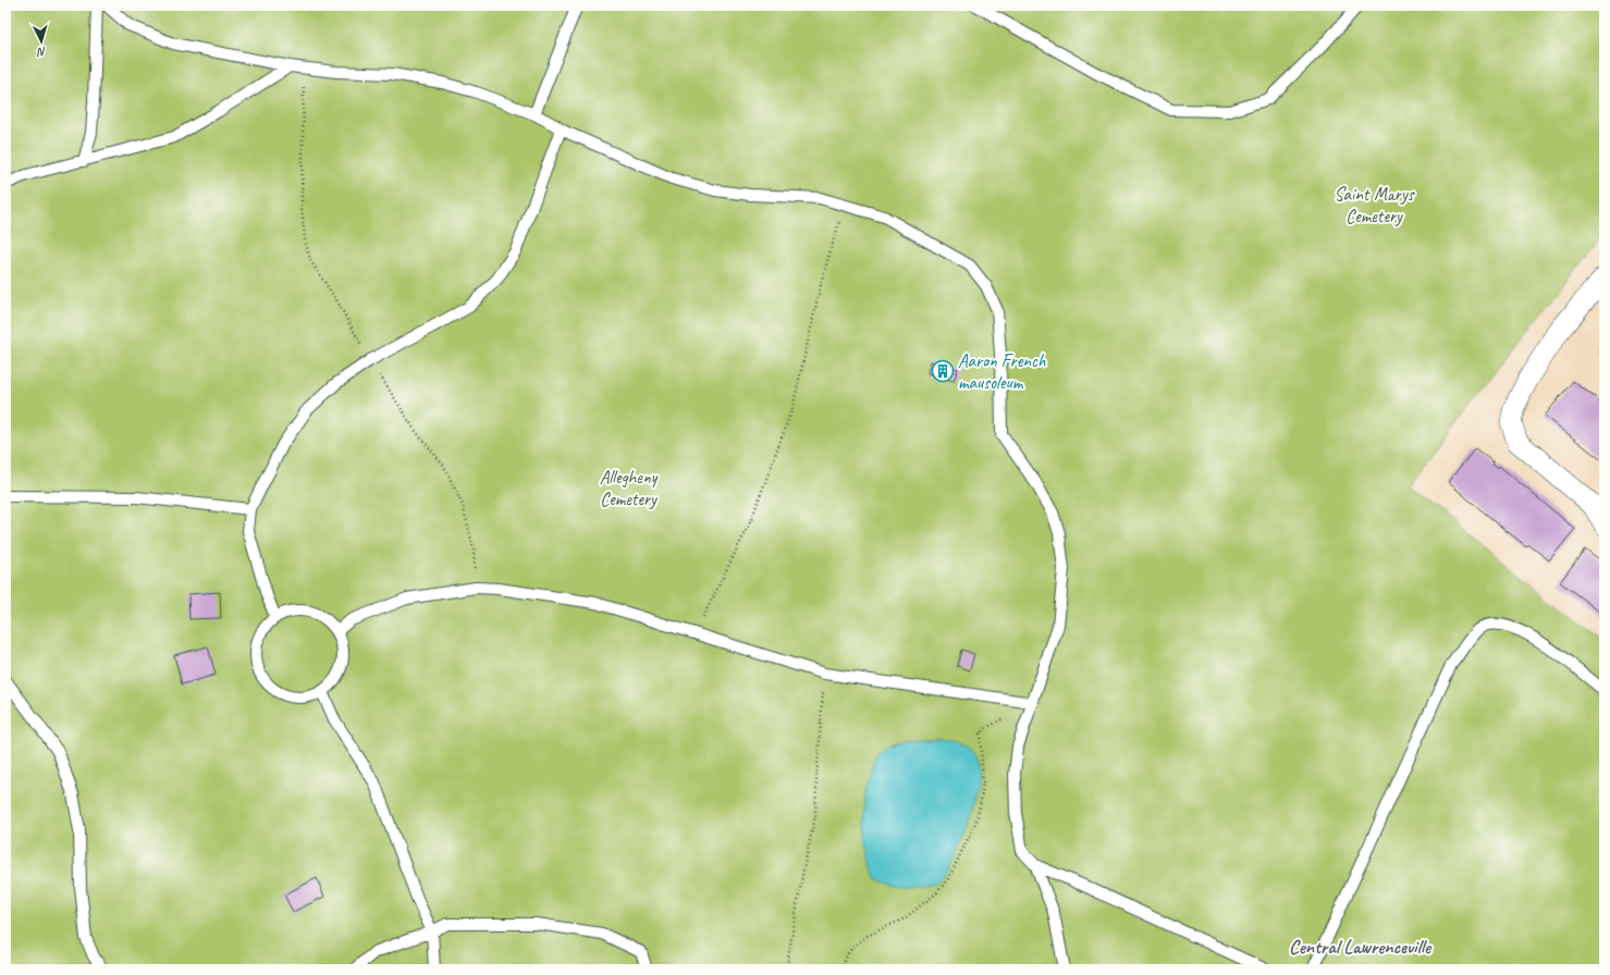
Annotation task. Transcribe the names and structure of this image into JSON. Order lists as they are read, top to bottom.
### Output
{
  "districts": ["Central Lawrenceville"],
  "parks": ["Saint Marys Cemetery", "Allegheny Cemetery"],
  "places": {
    "building": ["Aaron French mausoleum"]
  },
  "north": "bottom"
}
